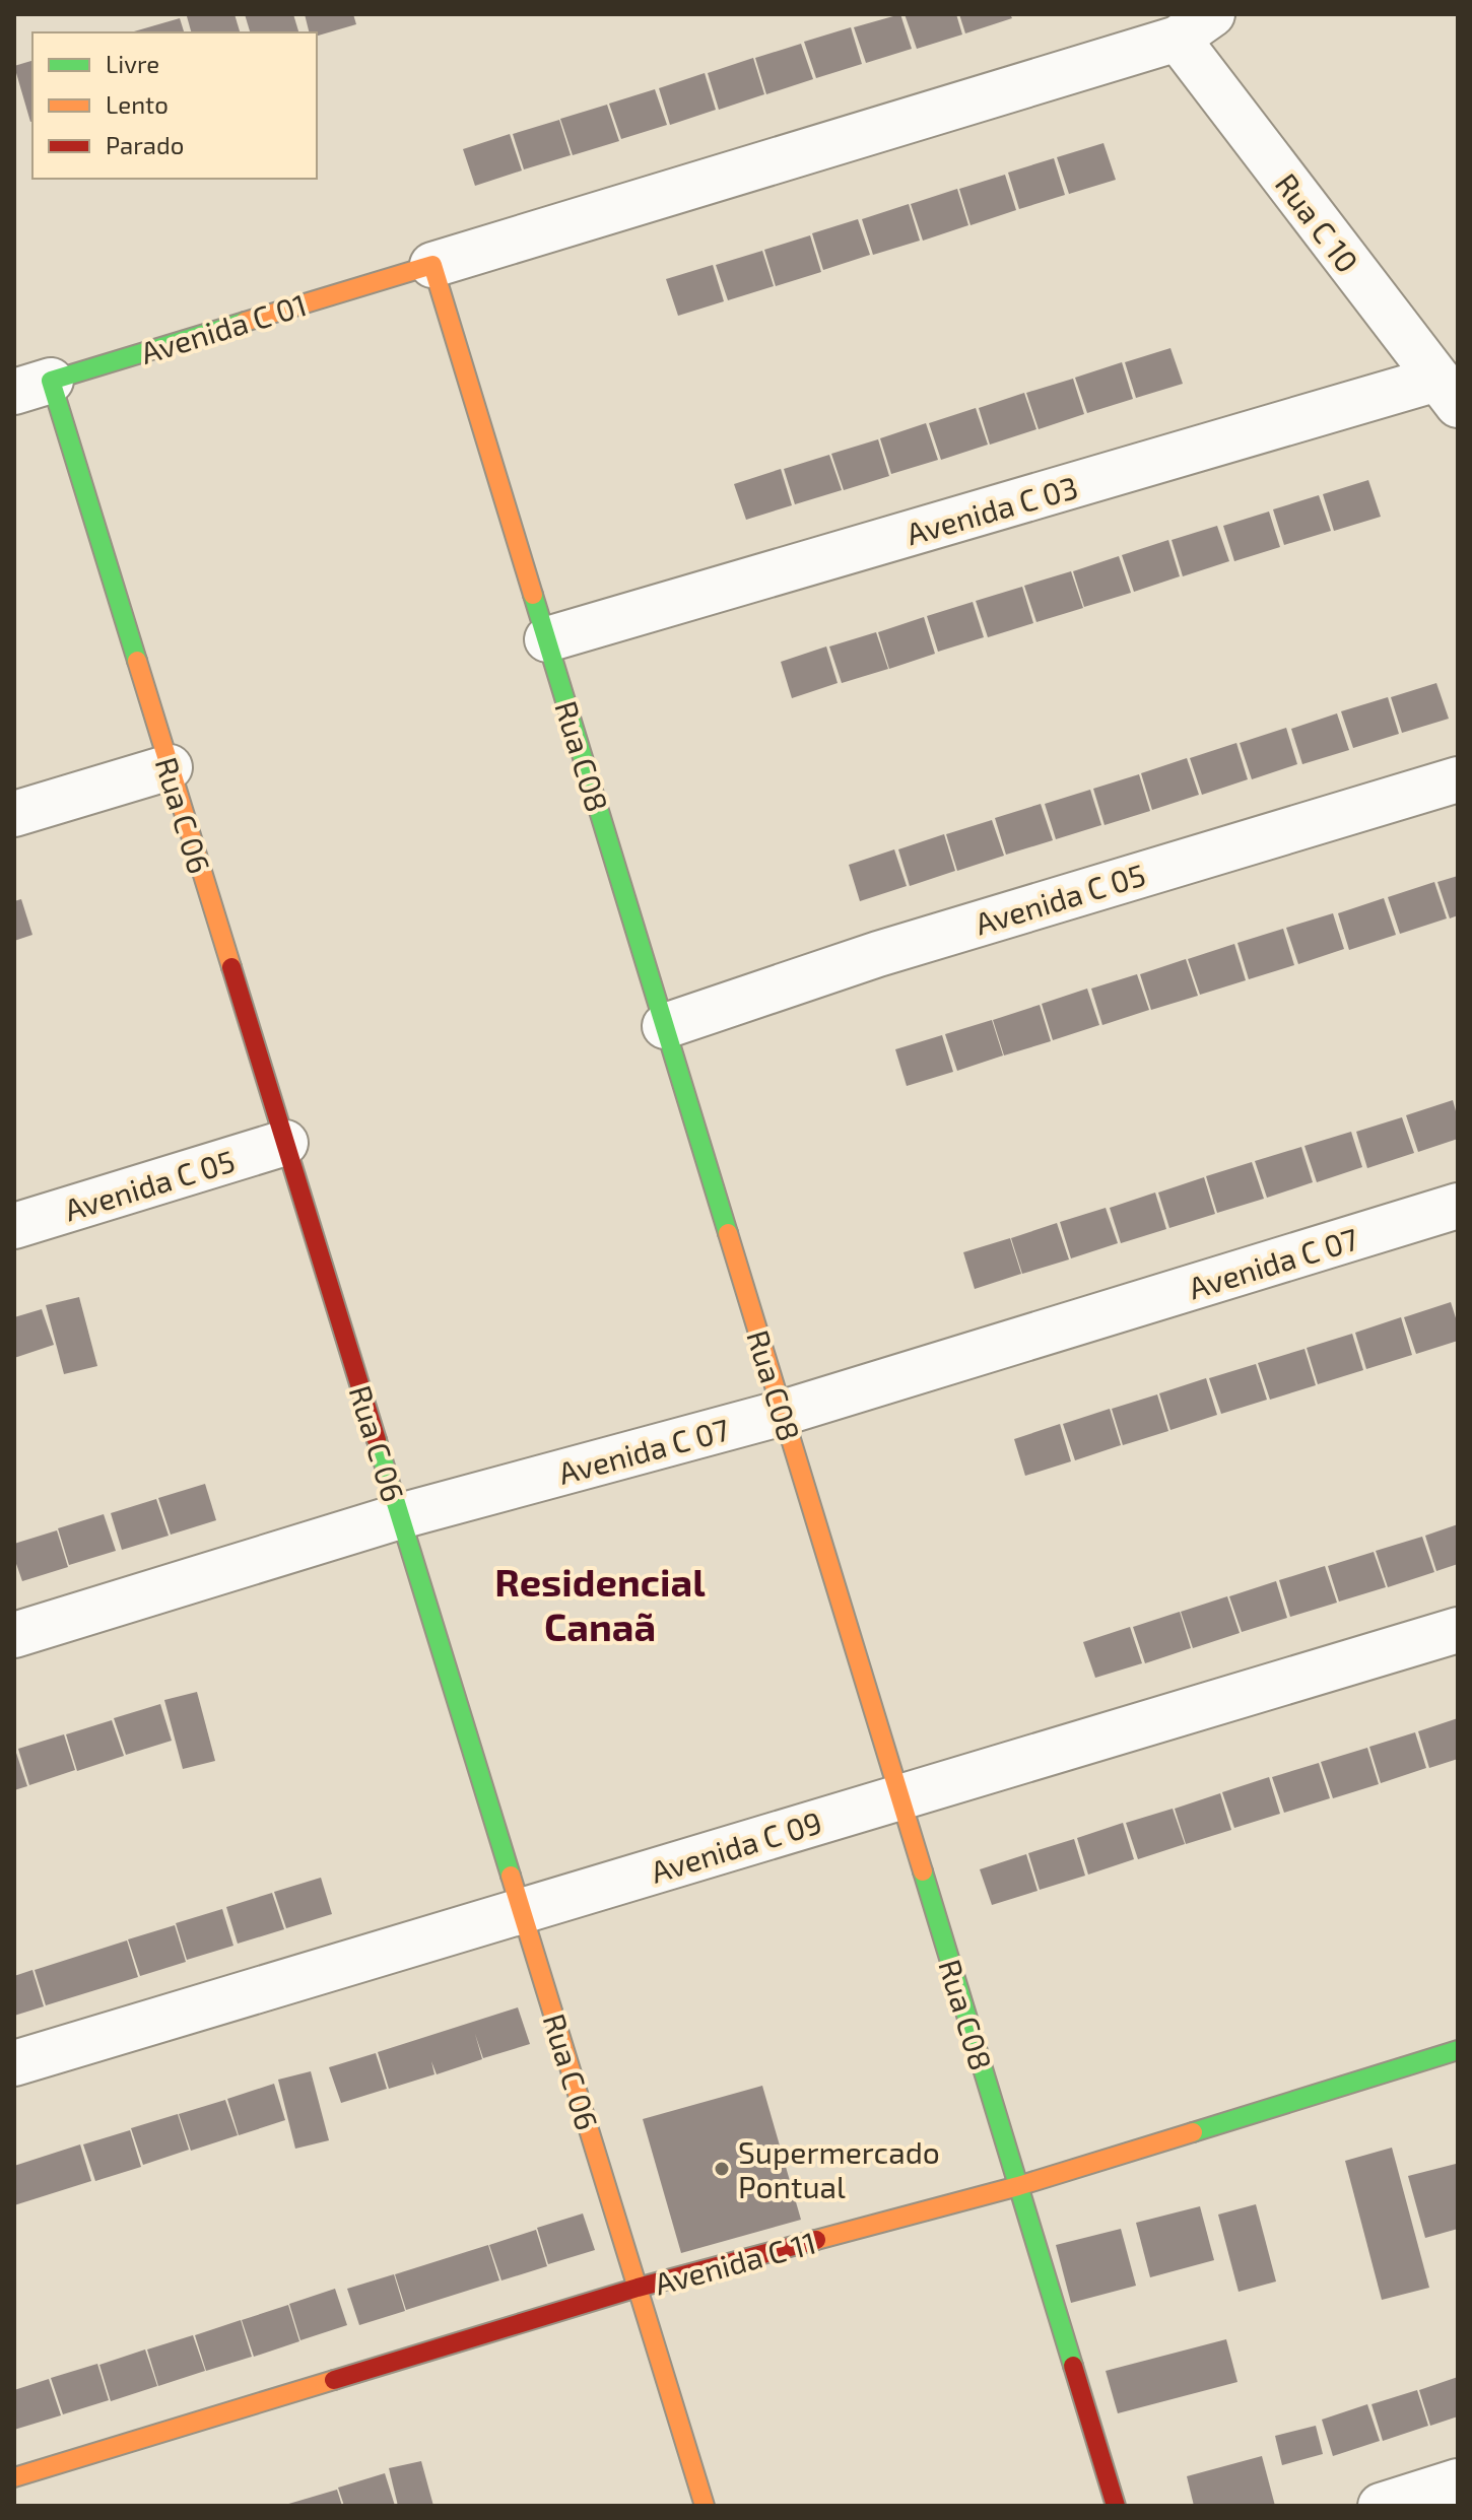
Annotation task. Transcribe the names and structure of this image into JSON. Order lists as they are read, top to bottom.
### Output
{
  "streets": {
    "street": [
      "Rua C 10",
      "Avenida C 01",
      "Avenida C 03",
      "Rua C08",
      "Rua C 06",
      "Avenida C 05",
      "Avenida C 07",
      "Avenida C 09",
      "Avenida C 11"
    ]
  },
  "crossings": [
    ["Rua C 10", "Avenida C 03"],
    ["Avenida C 01", "Rua C08"],
    ["Avenida C 01", "Rua C 06"],
    ["Avenida C 03", "Rua C08"],
    ["Rua C08", "Avenida C 05"],
    ["Rua C08", "Avenida C 07"],
    ["Rua C08", "Avenida C 09"],
    ["Rua C08", "Avenida C 11"],
    ["Rua C 06", "Avenida C 05"],
    ["Rua C 06", "Avenida C 07"],
    ["Rua C 06", "Avenida C 09"],
    ["Rua C 06", "Avenida C 11"]
  ],
  "districts": ["Residencial Canaã"],
  "places": ["Supermercado Pontual"],
  "legend": ["Livre", "Lento", "Parado"]
}
